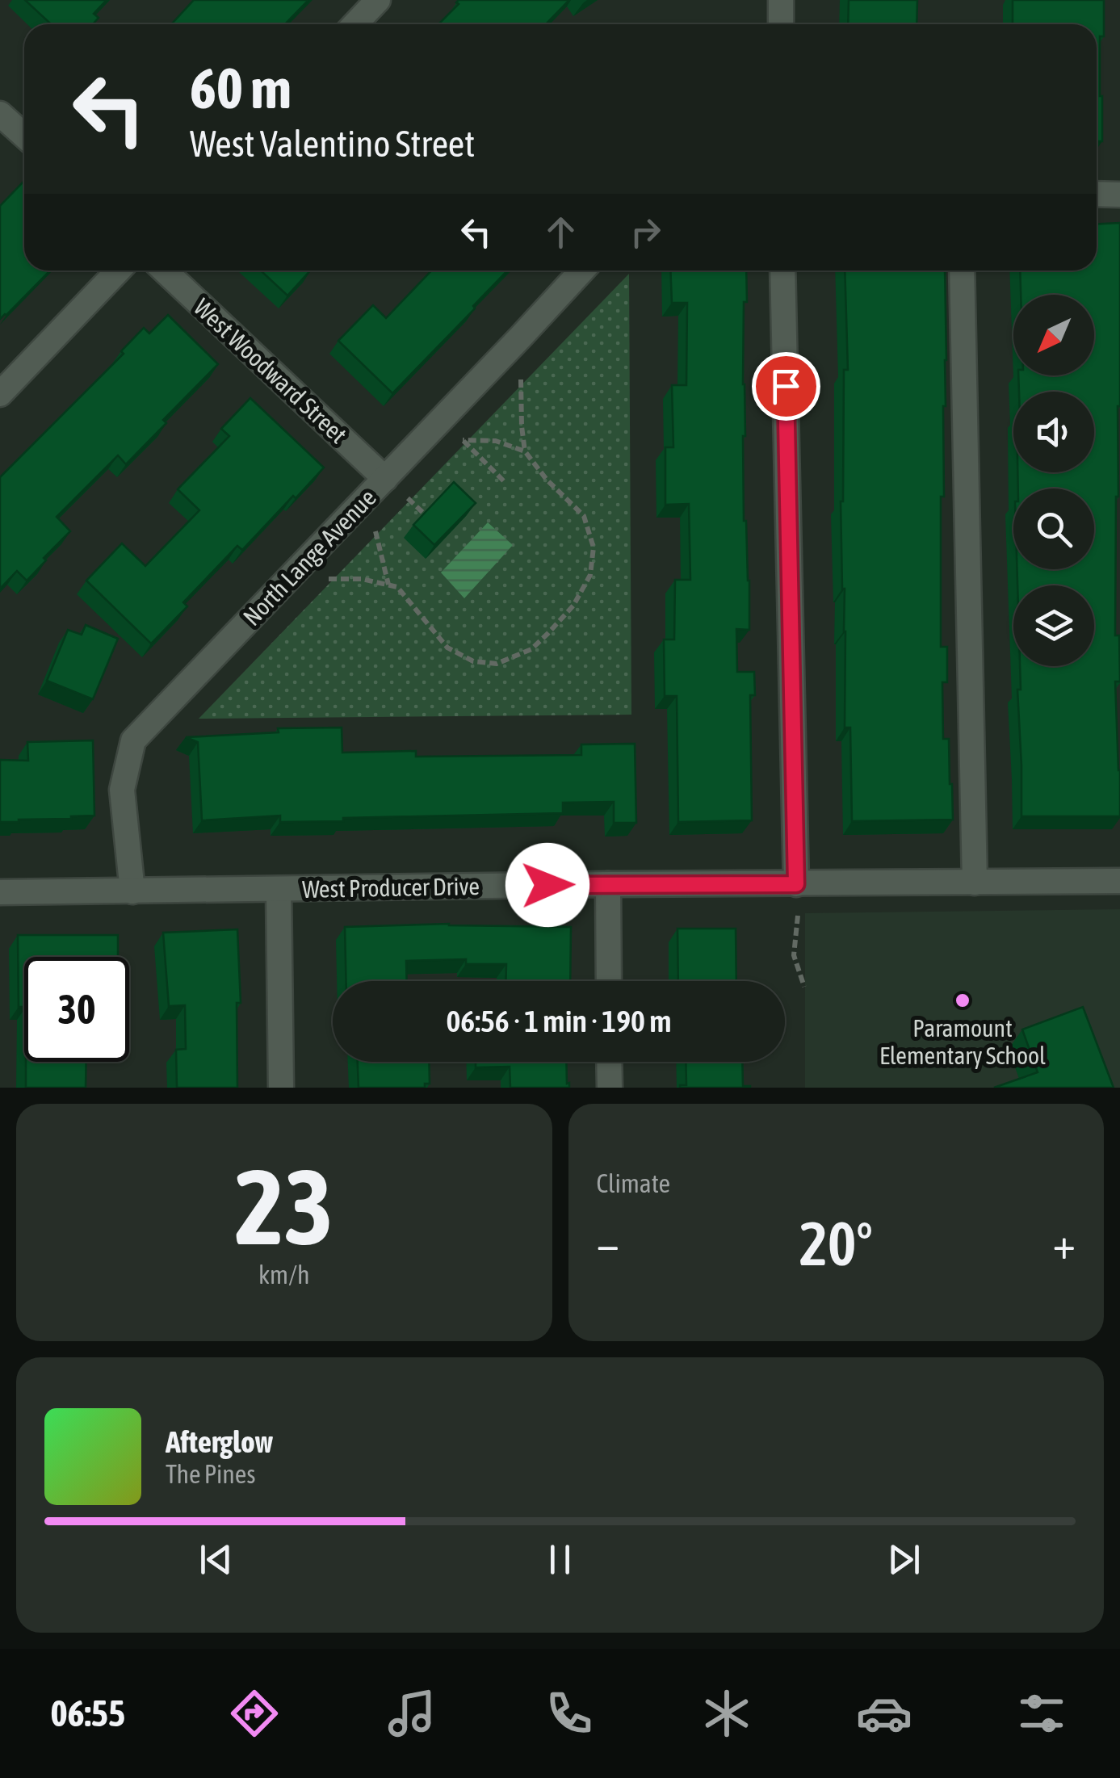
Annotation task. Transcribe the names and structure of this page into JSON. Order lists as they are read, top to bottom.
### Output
{
  "streets": {
    "street": ["West Woodward Street", "North Lange Avenue", "West Producer Drive"]
  },
  "crossings": [
    ["West Woodward Street", "North Lange Avenue"],
    ["North Lange Avenue", "West Producer Drive"]
  ],
  "places": ["Paramount Elementary School"],
  "north": "bottom left",
  "page": {
    "turn": ["60 m", "West Valentino Street"],
    "limit": "30",
    "trip": "06:56 · 1 min · 190 m",
    "tile": [
      ["23", "km/h"],
      "Climate"
    ],
    "heat": ["−", "20°", "+"],
    "song": ["Afterglow", "The Pines"],
    "tabs": "06:55"
  }
}
